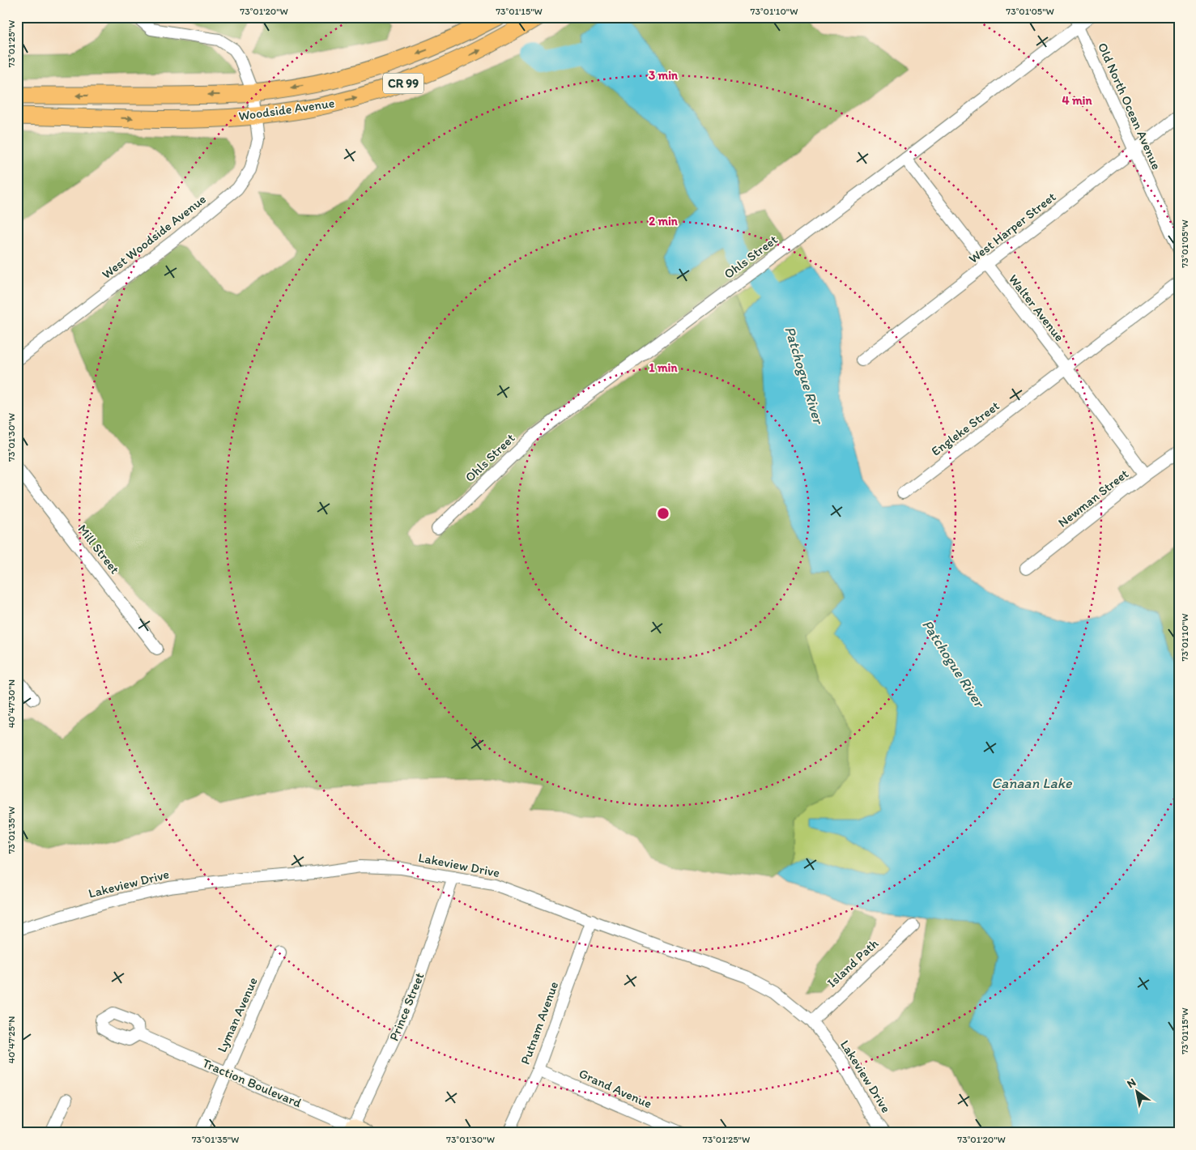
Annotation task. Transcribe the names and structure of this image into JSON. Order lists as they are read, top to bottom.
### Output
{
  "streets": {
    "main road": ["CR 99", "Woodside Avenue"],
    "street": [
      "Old North Ocean Avenue",
      "West Harper Street",
      "West Woodside Avenue",
      "Ohls Street",
      "Walter Avenue",
      "Engleke Street",
      "Newman Street",
      "Mill Street",
      "Lakeview Drive",
      "Island Path",
      "Prince Street",
      "Lyman Avenue",
      "Putnam Avenue",
      "Traction Boulevard",
      "Grand Avenue"
    ]
  },
  "crossings": [
    ["Old North Ocean Avenue", "West Harper Street"],
    ["Old North Ocean Avenue", "Ohls Street"],
    ["Woodside Avenue", "West Woodside Avenue"],
    ["West Harper Street", "Walter Avenue"],
    ["Ohls Street", "Walter Avenue"],
    ["Walter Avenue", "Engleke Street"],
    ["Walter Avenue", "Newman Street"],
    ["Lakeview Drive", "Island Path"],
    ["Lakeview Drive", "Prince Street"],
    ["Lakeview Drive", "Putnam Avenue"],
    ["Prince Street", "Traction Boulevard"],
    ["Lyman Avenue", "Traction Boulevard"],
    ["Putnam Avenue", "Grand Avenue"]
  ],
  "water": ["Patchogue River", "Canaan Lake"],
  "north": "top left",
  "coordinates": [
    "73°01'20\"W",
    "73°01'15\"W",
    "73°01'10\"W",
    "73°01'05\"W",
    "73°01'25\"W",
    "73°01'30\"W",
    "40°47'30\"N",
    "73°01'35\"W",
    "40°47'25\"N"
  ],
  "rings": [
    "3 min",
    "4 min",
    "2 min",
    "1 min"
  ]
}
